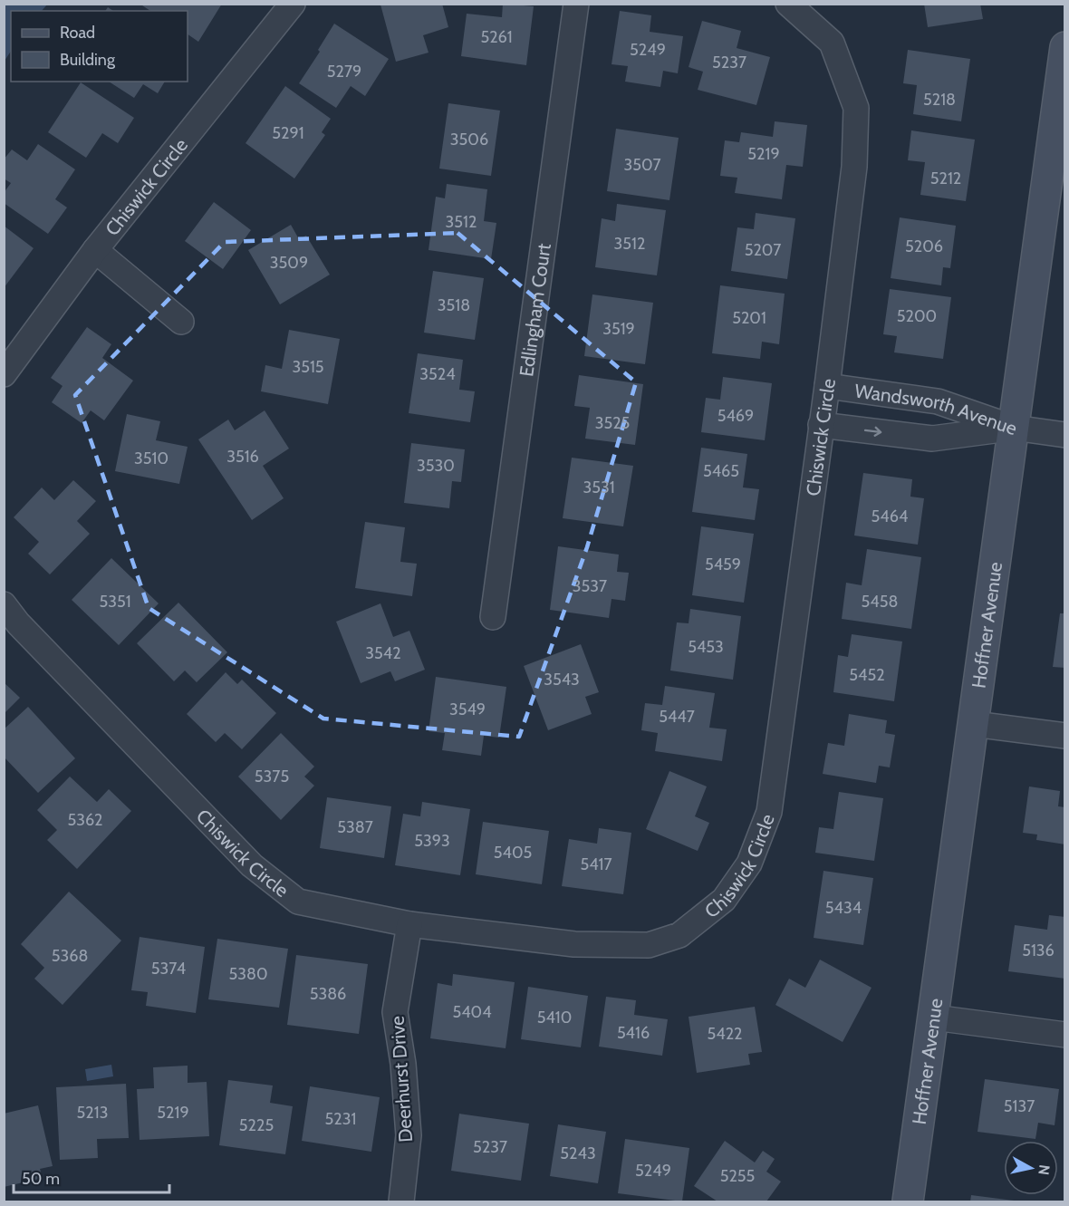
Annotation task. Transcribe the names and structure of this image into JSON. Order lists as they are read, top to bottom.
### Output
{
  "streets": {
    "main road": ["Hoffner Avenue"],
    "street": [
      "Chiswick Circle",
      "Edlingham Court",
      "Wandsworth Avenue",
      "Deerhurst Drive"
    ]
  },
  "crossings": [
    ["Chiswick Circle", "Wandsworth Avenue"],
    ["Chiswick Circle", "Deerhurst Drive"],
    ["Wandsworth Avenue", "Hoffner Avenue"]
  ],
  "house_numbers": [
    "5261",
    "5249",
    "5237",
    "5279",
    "5218",
    "5291",
    "3506",
    "5219",
    "3507",
    "5212",
    "3512",
    "3512",
    "5206",
    "5207",
    "3509",
    "3518",
    "5200",
    "5201",
    "3519",
    "3515",
    "3524",
    "5469",
    "3525",
    "3516",
    "3510",
    "3530",
    "5465",
    "3531",
    "5464",
    "5459",
    "3537",
    "5351",
    "5458",
    "5453",
    "3542",
    "5452",
    "3543",
    "3549",
    "5447",
    "5375",
    "5362",
    "5387",
    "5393",
    "5405",
    "5417",
    "5434",
    "5136",
    "5368",
    "5374",
    "5380",
    "5386",
    "5404",
    "5410",
    "5416",
    "5422",
    "5137",
    "5213",
    "5219",
    "5231",
    "5225",
    "5237",
    "5243",
    "5249",
    "5255"
  ],
  "legend": ["Road", "Building"],
  "scale_bar": "50 m",
  "north": "right"
}
